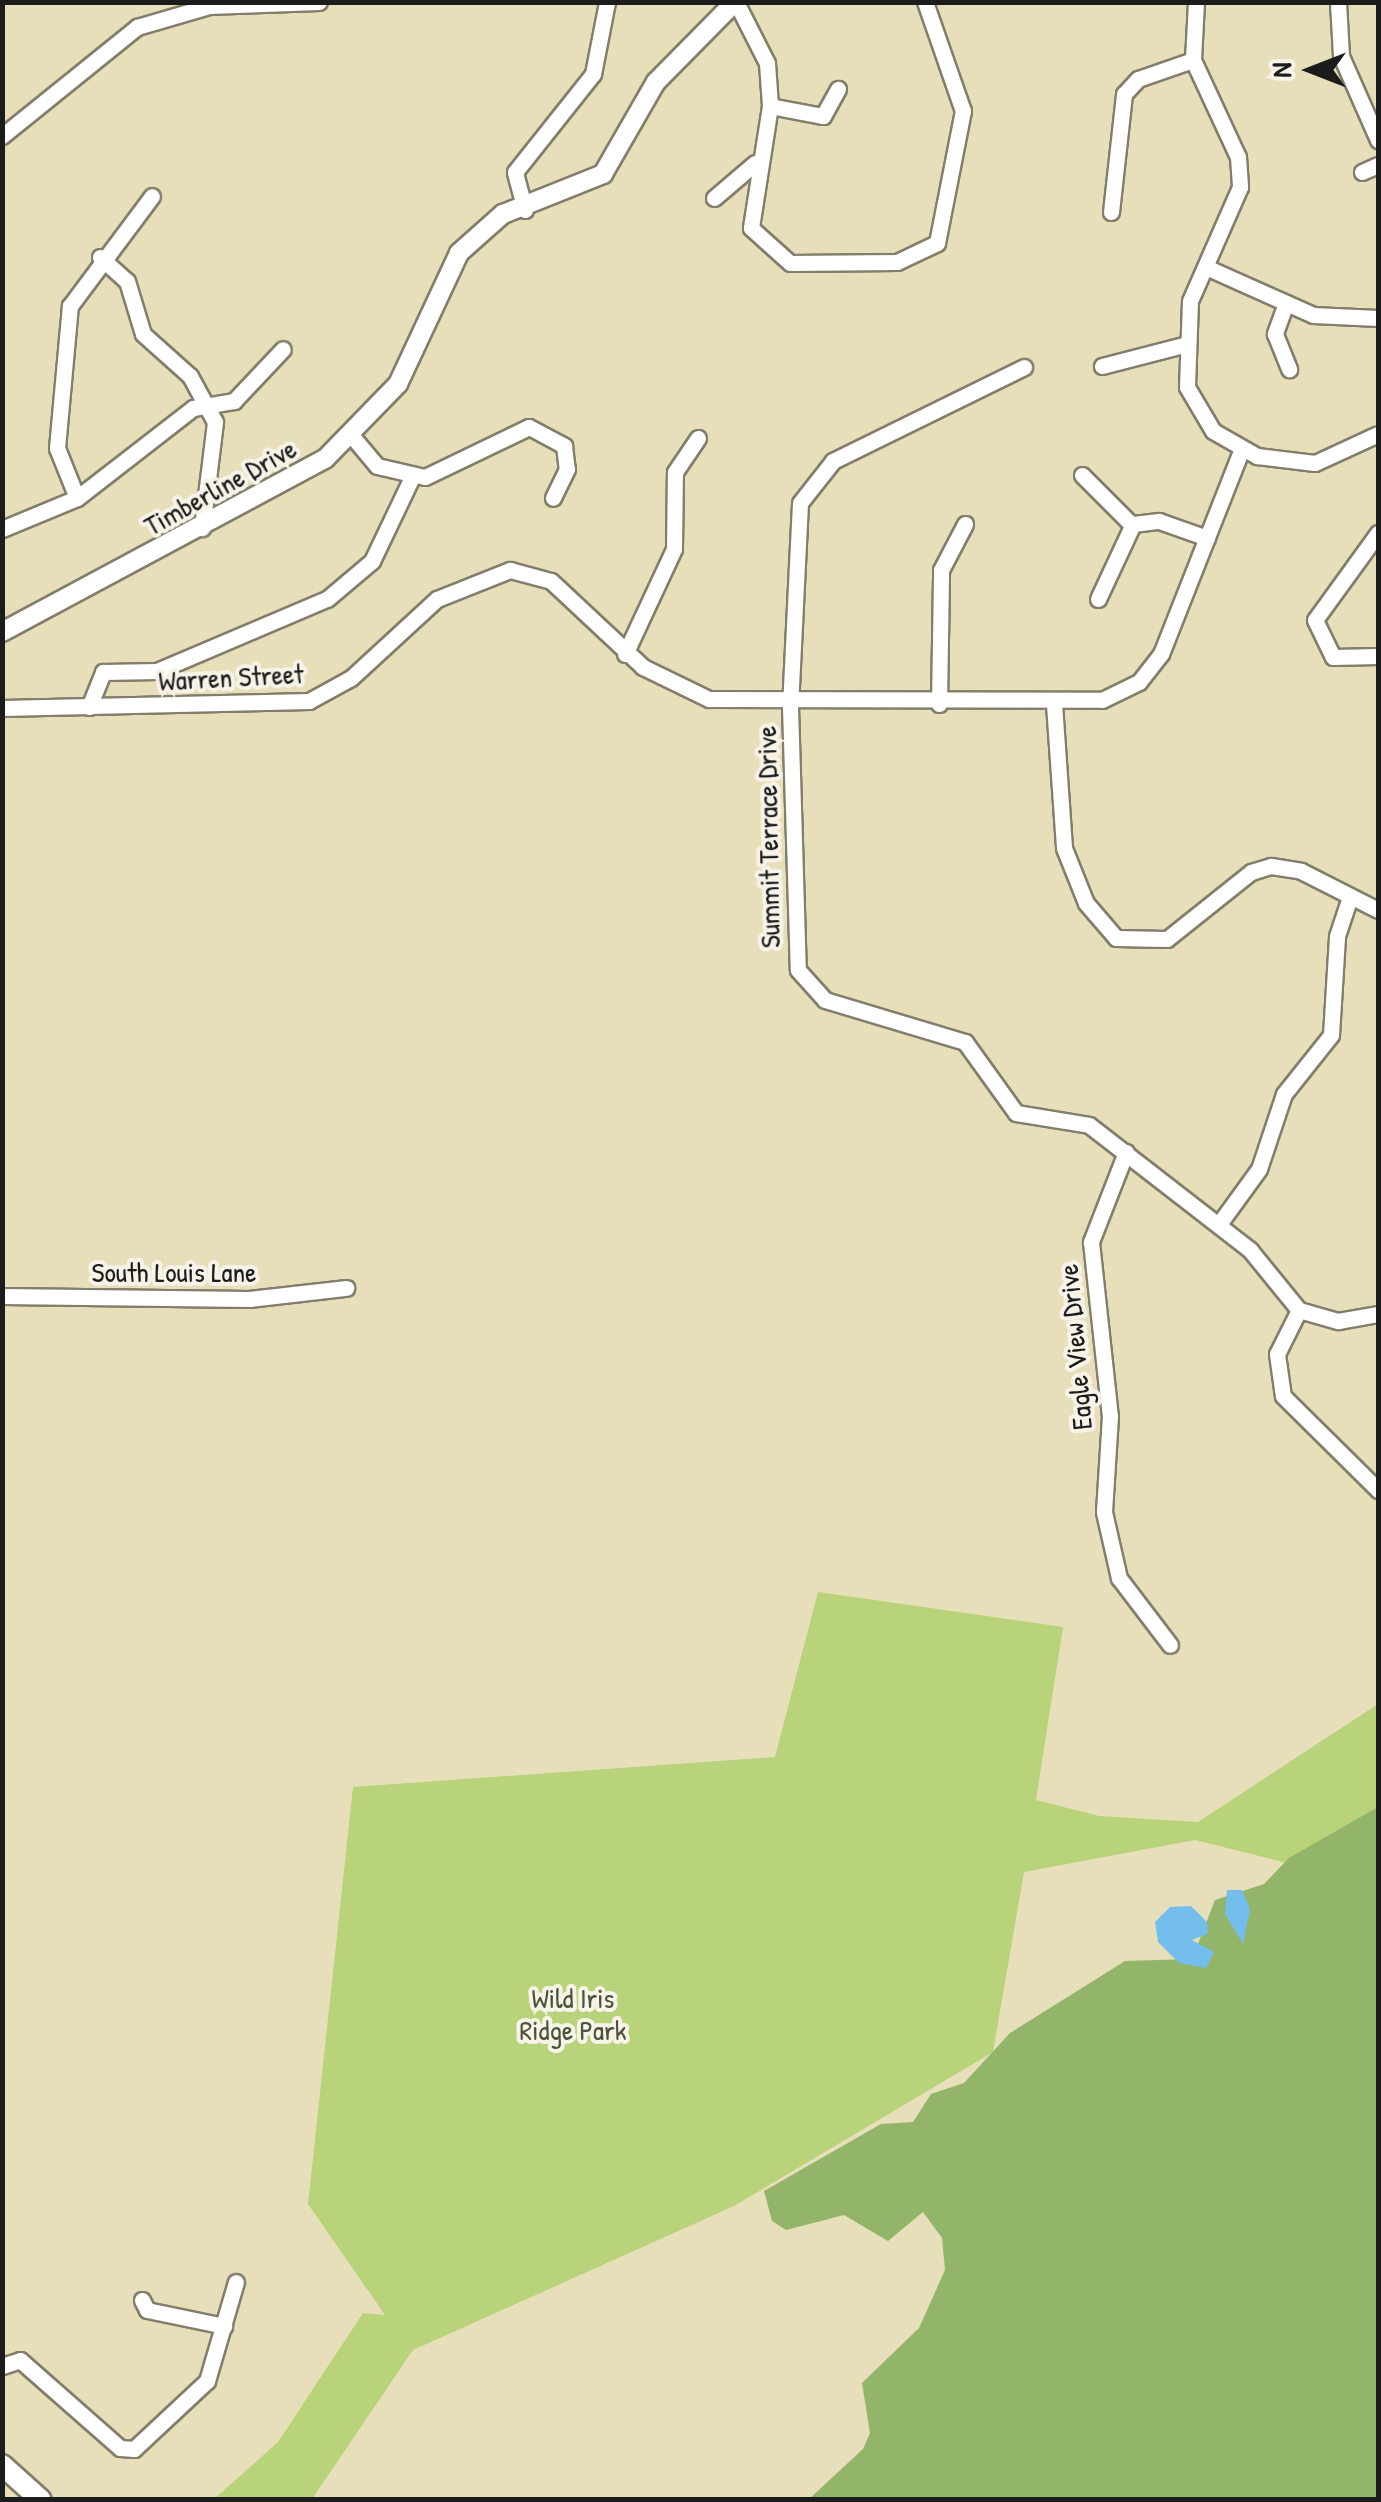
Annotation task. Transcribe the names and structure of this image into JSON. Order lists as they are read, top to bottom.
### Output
{
  "streets": {
    "street": [
      "Timberline Drive",
      "Warren Street",
      "Summit Terrace Drive",
      "South Louis Lane",
      "Eagle View Drive"
    ]
  },
  "crossings": [
    ["Warren Street", "Summit Terrace Drive"],
    ["Summit Terrace Drive", "Eagle View Drive"]
  ],
  "parks": ["Wild Iris Ridge Park"],
  "north": "left"
}
